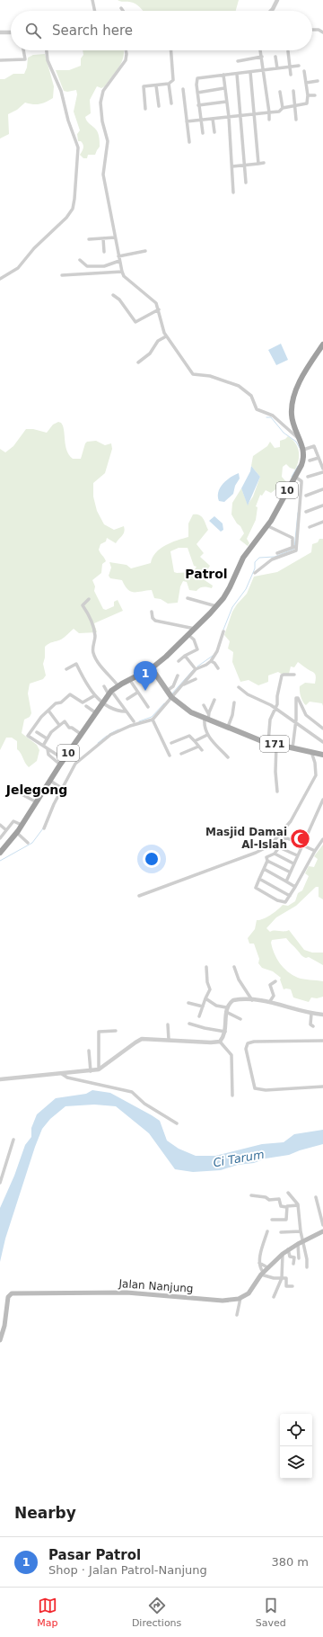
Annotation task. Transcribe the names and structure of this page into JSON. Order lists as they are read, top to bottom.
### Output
{
  "streets": {
    "highway": ["10"],
    "main road": ["171", "Jalan Nanjung"]
  },
  "crossings": [
    ["10", "171"]
  ],
  "districts": ["Patrol", "Jelegong"],
  "water": ["Ci Tarum"],
  "places": {
    "mosque": ["Masjid Damai Al-Islah"]
  },
  "page": {
    "search": "Search here",
    "pins": "1",
    "heading": "Nearby",
    "list": [
      {
        "mark": "1",
        "name": "Pasar Patrol",
        "note": "Shop · Jalan Patrol-Nanjung",
        "value": "380 m"
      }
    ],
    "nav": ["Map", "Directions", "Saved"]
  }
}
